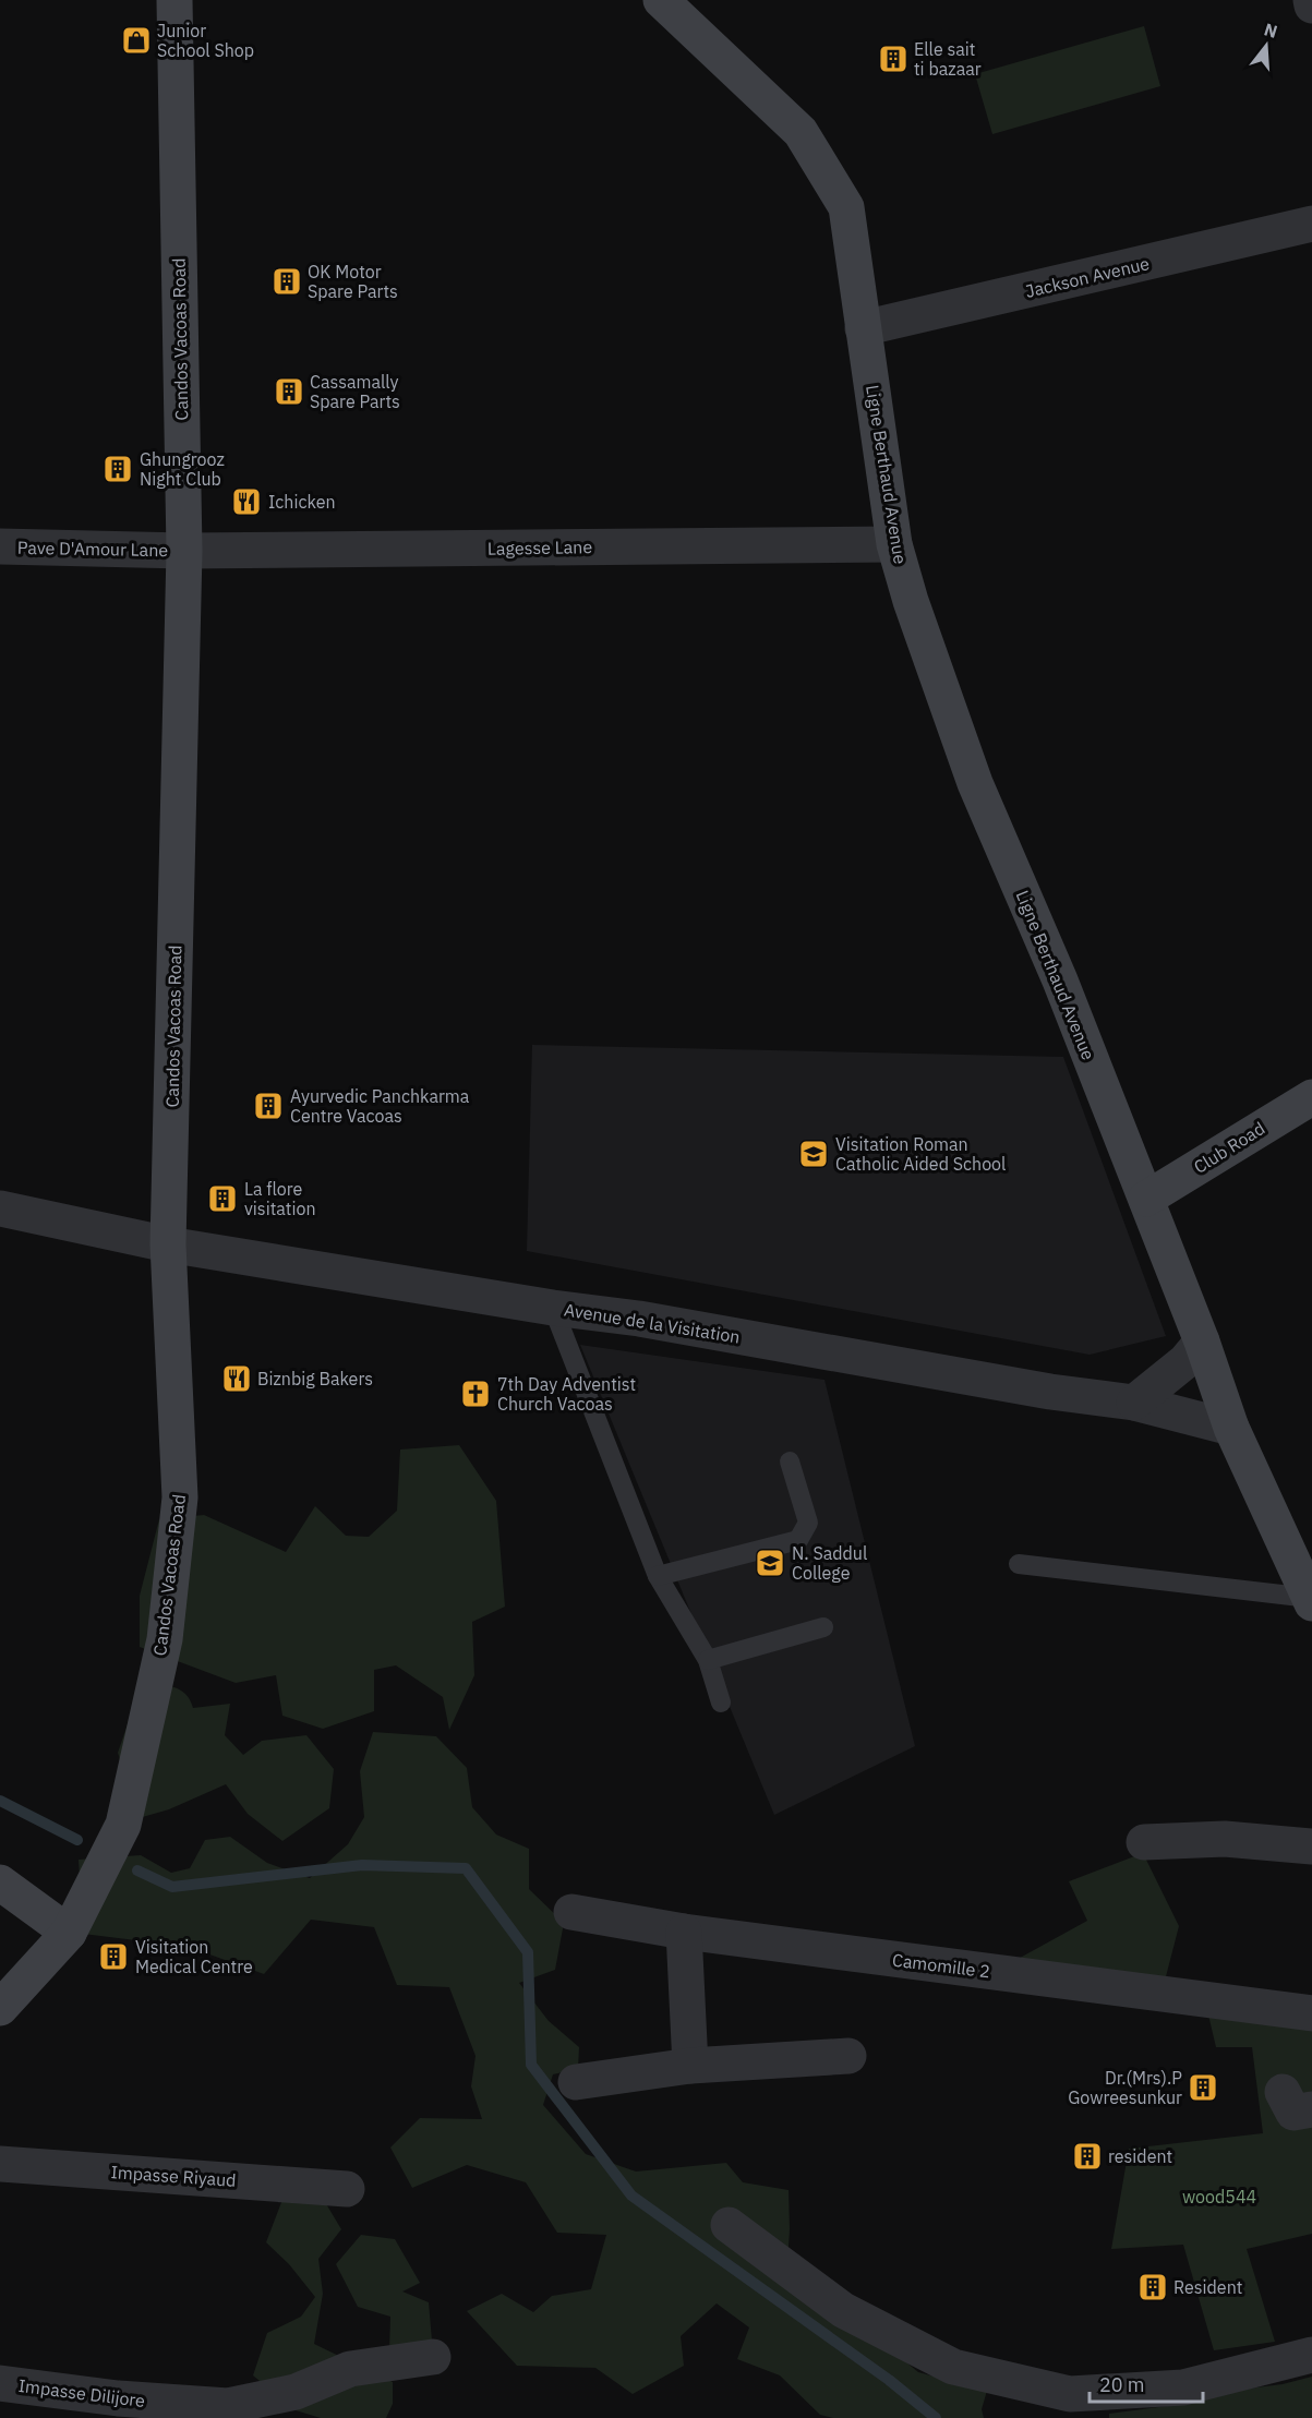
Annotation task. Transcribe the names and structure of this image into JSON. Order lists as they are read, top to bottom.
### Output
{
  "streets": {
    "main road": ["Candos Vacoas Road", "Ligne Berthaud Avenue", "Club Road"],
    "street": [
      "Jackson Avenue",
      "Lagesse Lane",
      "Pave D'Amour Lane",
      "Avenue de la Visitation",
      "Camomille 2",
      "Impasse Riyaud",
      "Impasse Dilijore"
    ]
  },
  "crossings": [
    ["Jackson Avenue", "Ligne Berthaud Avenue"],
    ["Candos Vacoas Road", "Lagesse Lane"],
    ["Candos Vacoas Road", "Pave D'Amour Lane"],
    ["Candos Vacoas Road", "Avenue de la Visitation"],
    ["Ligne Berthaud Avenue", "Lagesse Lane"],
    ["Ligne Berthaud Avenue", "Club Road"],
    ["Ligne Berthaud Avenue", "Avenue de la Visitation"],
    ["Lagesse Lane", "Pave D'Amour Lane"]
  ],
  "parks": ["wood544"],
  "places": {
    "shop": ["Junior School Shop"],
    "building": [
      "Elle sait ti bazaar",
      "OK Motor Spare Parts",
      "Cassamally Spare Parts",
      "Ghungrooz Night Club",
      "Ayurvedic Panchkarma Centre Vacoas",
      "La flore visitation",
      "Visitation Medical Centre",
      "Dr.(Mrs).P Gowreesunkur",
      "resident",
      "Resident"
    ],
    "restaurant": ["Ichicken", "Biznbig Bakers"],
    "school or university": ["Visitation Roman Catholic Aided School", "N. Saddul College"],
    "church": ["7th Day Adventist Church Vacoas"]
  },
  "scale_bar": "20 m",
  "north": "top"
}
